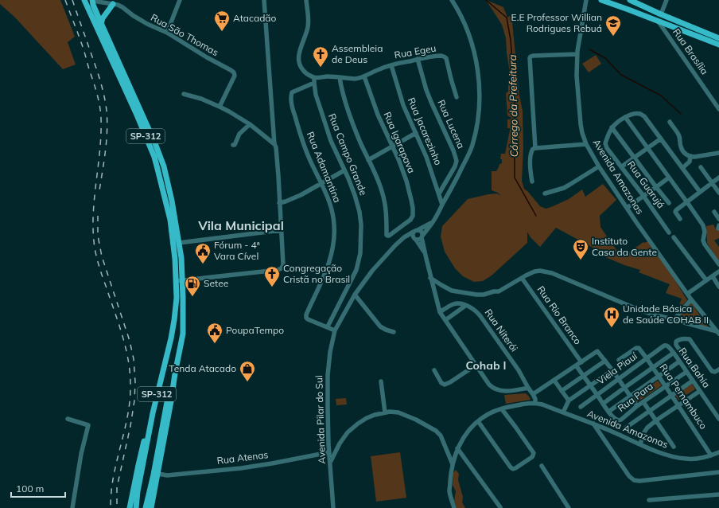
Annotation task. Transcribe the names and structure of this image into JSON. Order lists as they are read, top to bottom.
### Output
{
  "streets": {
    "main road": ["SP-312"],
    "street": [
      "Rua São Thomas",
      "Rua Egeu",
      "Rua Brasília",
      "Rua Lucena",
      "Rua Jacarezinho",
      "Rua Igarapava",
      "Rua Campo Grande",
      "Rua Adamantina",
      "Avenida Amazonas",
      "Rua Guarujá",
      "Rua Rio Branco",
      "Rua Niterói",
      "Rua Bahia",
      "Viela Piauí",
      "Rua Pernambuco",
      "Rua Para",
      "Avenida Pilar do Sul",
      "Rua Atenas"
    ]
  },
  "crossings": [
    ["Rua São Thomas", "SP-312"],
    ["Rua Egeu", "Rua Lucena"],
    ["Rua Egeu", "Rua Jacarezinho"],
    ["Rua Egeu", "Rua Igarapava"],
    ["Rua Egeu", "Rua Campo Grande"],
    ["Rua Lucena", "Rua Jacarezinho"],
    ["SP-312", "Rua Atenas"],
    ["Rua Campo Grande", "Rua Adamantina"],
    ["Avenida Amazonas", "Rua Pernambuco"],
    ["Rua Bahia", "Viela Piauí"],
    ["Rua Bahia", "Rua Para"],
    ["Viela Piauí", "Rua Pernambuco"],
    ["Rua Pernambuco", "Rua Para"],
    ["Avenida Pilar do Sul", "Rua Atenas"]
  ],
  "districts": ["Vila Municipal", "Cohab I"],
  "water": ["Córrego da Prefeitura"],
  "places": {
    "supermarket": ["Atacadão"],
    "school or university": ["E.E Professor Willian Rodrigues Rebuá"],
    "church": ["Assembleia de Deus", "Congregação Cristã no Brasil"],
    "theatre": ["Instituto Casa da Gente"],
    "public building": ["Fórum - 4ª Vara Cível", "PoupaTempo"],
    "fuel station": ["Setee"],
    "hospital": ["Unidade Básica de Saúde COHAB II"],
    "shop": ["Tenda Atacado"]
  },
  "scale_bar": "100 m"
}
